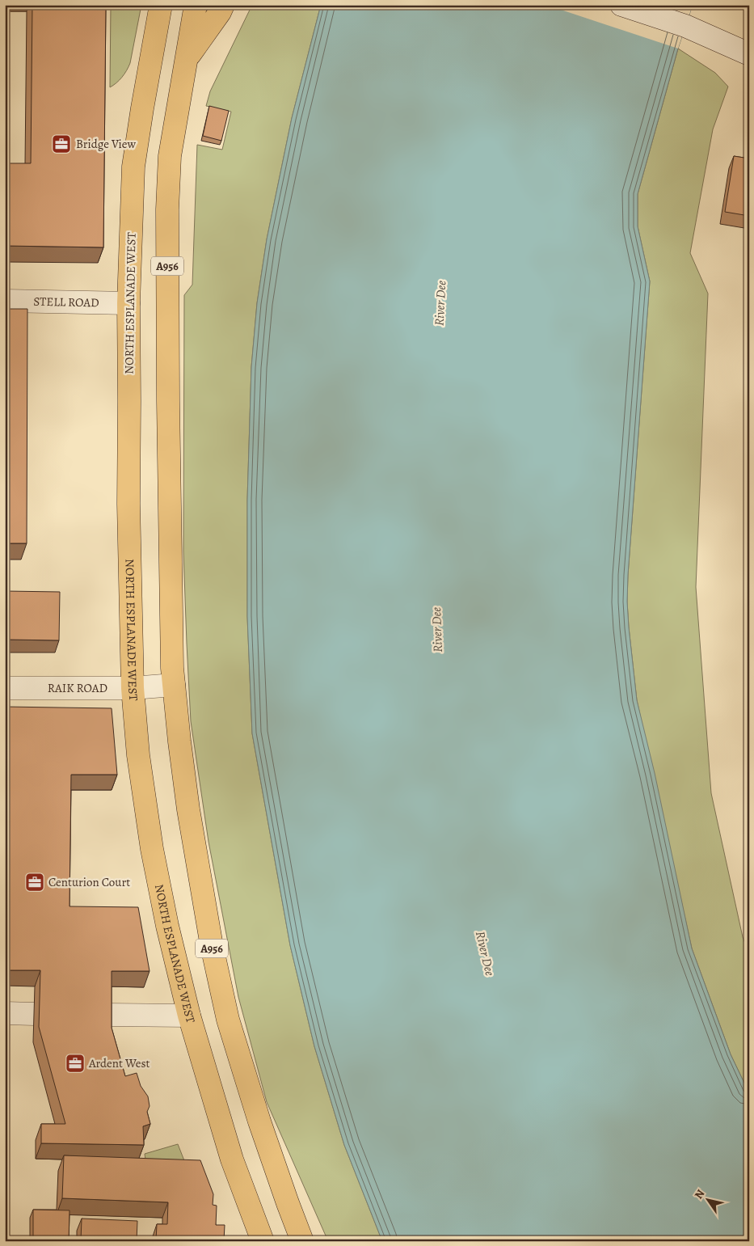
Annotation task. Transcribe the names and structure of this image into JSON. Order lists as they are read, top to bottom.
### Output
{
  "streets": {
    "main road": ["A956", "NORTH ESPLANADE WEST"],
    "street": ["STELL ROAD", "RAIK ROAD"]
  },
  "crossings": [
    ["A956", "RAIK ROAD"],
    ["STELL ROAD", "NORTH ESPLANADE WEST"],
    ["NORTH ESPLANADE WEST", "RAIK ROAD"]
  ],
  "water": ["River Dee"],
  "places": {
    "office": ["Bridge View", "Centurion Court", "Ardent West"]
  },
  "north": "top left"
}
